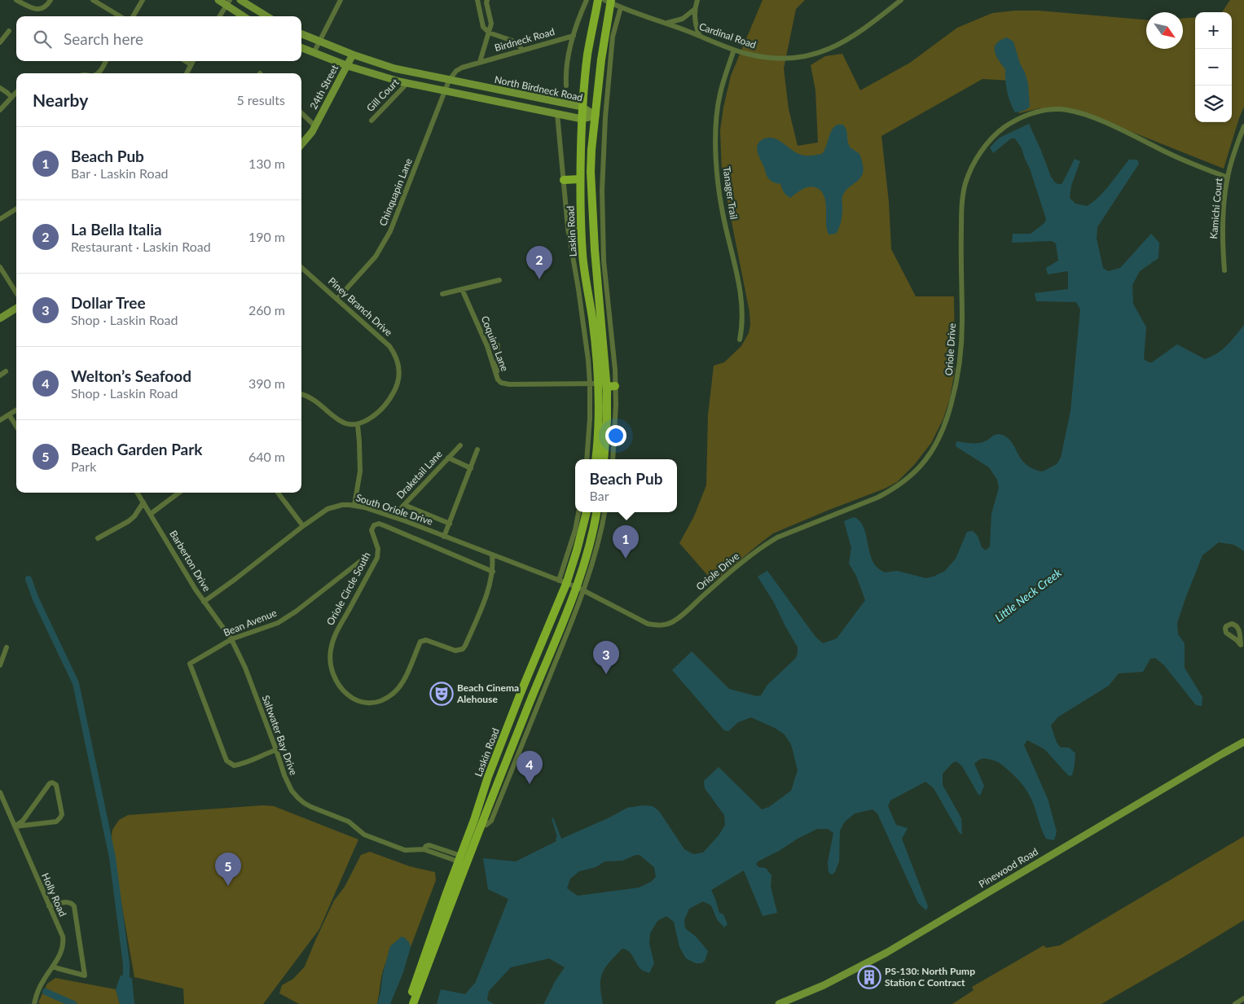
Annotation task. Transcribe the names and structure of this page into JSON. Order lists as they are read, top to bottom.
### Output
{
  "streets": {
    "main road": [
      "24th Street",
      "North Birdneck Road",
      "Laskin Road",
      "Pinewood Road"
    ],
    "street": [
      "Cardinal Road",
      "Birdneck Road",
      "Gill Court",
      "Chinquapin Lane",
      "Tanager Trail",
      "Kamichi Court",
      "Piney Branch Drive",
      "Coquina Lane",
      "Oriole Drive",
      "Draketail Lane",
      "South Oriole Drive",
      "Barberton Drive",
      "Oriole Circle South",
      "Bean Avenue",
      "Saltwater Bay Drive",
      "Holly Road"
    ]
  },
  "crossings": [
    ["Cardinal Road", "Tanager Trail"],
    ["Birdneck Road", "North Birdneck Road"],
    ["Birdneck Road", "Chinquapin Lane"],
    ["24th Street", "North Birdneck Road"],
    ["North Birdneck Road", "Gill Court"],
    ["North Birdneck Road", "Chinquapin Lane"],
    ["North Birdneck Road", "Laskin Road"],
    ["Chinquapin Lane", "Piney Branch Drive"],
    ["Kamichi Court", "Oriole Drive"],
    ["Laskin Road", "Coquina Lane"],
    ["Laskin Road", "Oriole Drive"],
    ["Laskin Road", "South Oriole Drive"],
    ["Laskin Road", "Saltwater Bay Drive"],
    ["Oriole Drive", "South Oriole Drive"],
    ["Draketail Lane", "South Oriole Drive"],
    ["South Oriole Drive", "Barberton Drive"],
    ["South Oriole Drive", "Oriole Circle South"],
    ["Barberton Drive", "Bean Avenue"],
    ["Barberton Drive", "Saltwater Bay Drive"],
    ["Bean Avenue", "Saltwater Bay Drive"]
  ],
  "water": ["Little Neck Creek"],
  "places": {
    "theatre": ["Beach Cinema Alehouse"],
    "building": ["PS-130: North Pump Station C Contract"]
  },
  "north": "bottom right",
  "page": {
    "map_buttons": ["+", "−"],
    "search": "Search here",
    "heading": ["Nearby", "5 results"],
    "list": [
      {
        "mark": "1",
        "name": "Beach Pub",
        "note": "Bar · Laskin Road",
        "value": "130 m"
      },
      {
        "mark": "2",
        "name": "La Bella Italia",
        "note": "Restaurant · Laskin Road",
        "value": "190 m"
      },
      {
        "mark": "3",
        "name": "Dollar Tree",
        "note": "Shop · Laskin Road",
        "value": "260 m"
      },
      {
        "mark": "4",
        "name": "Welton’s Seafood",
        "note": "Shop · Laskin Road",
        "value": "390 m"
      },
      {
        "mark": "5",
        "name": "Beach Garden Park",
        "note": "Park",
        "value": "640 m"
      }
    ],
    "pins": [
      "2",
      "1",
      "3",
      "4",
      "5"
    ],
    "popup": ["Beach Pub", "Bar"]
  }
}
